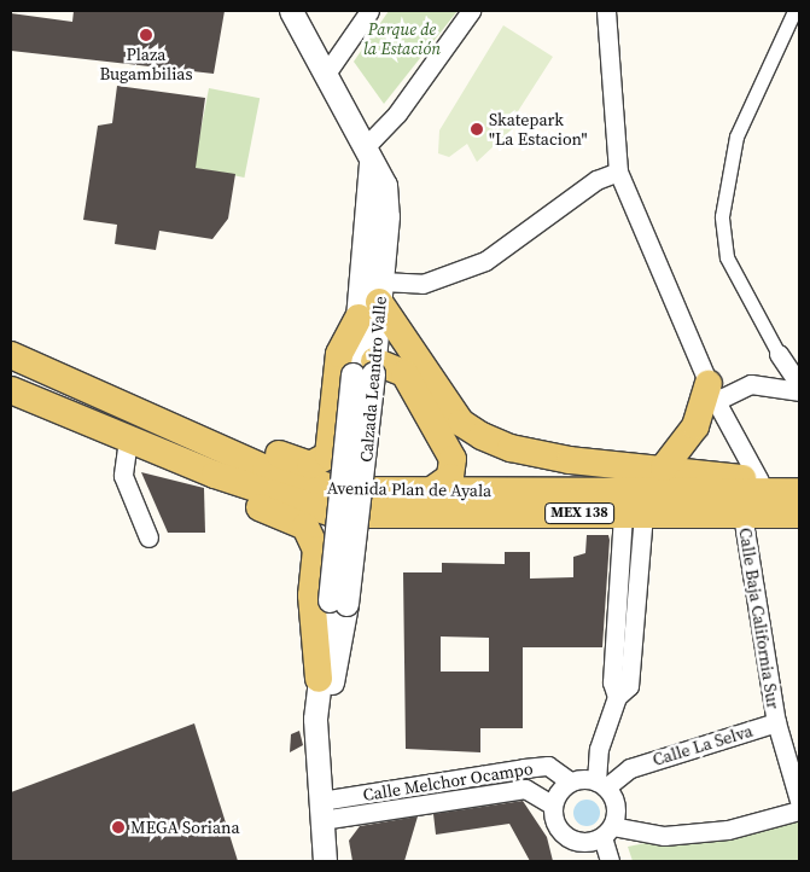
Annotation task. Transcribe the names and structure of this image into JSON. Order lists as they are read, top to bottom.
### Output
{
  "streets": {
    "main road": ["Avenida Plan de Ayala", "MEX 138"],
    "street": [
      "Calzada Leandro Valle",
      "Calle Baja California Sur",
      "Calle La Selva",
      "Calle Melchor Ocampo"
    ]
  },
  "crossings": [
    ["Calzada Leandro Valle", "Calle Melchor Ocampo"],
    ["Avenida Plan de Ayala", "Calle Baja California Sur"],
    ["Calle Baja California Sur", "Calle La Selva"],
    ["Calle La Selva", "Calle Melchor Ocampo"]
  ],
  "parks": ["Parque de la Estación"],
  "places": ["Plaza Bugambilias", "Skatepark \"La Estacion\"", "MEGA Soriana"]
}
